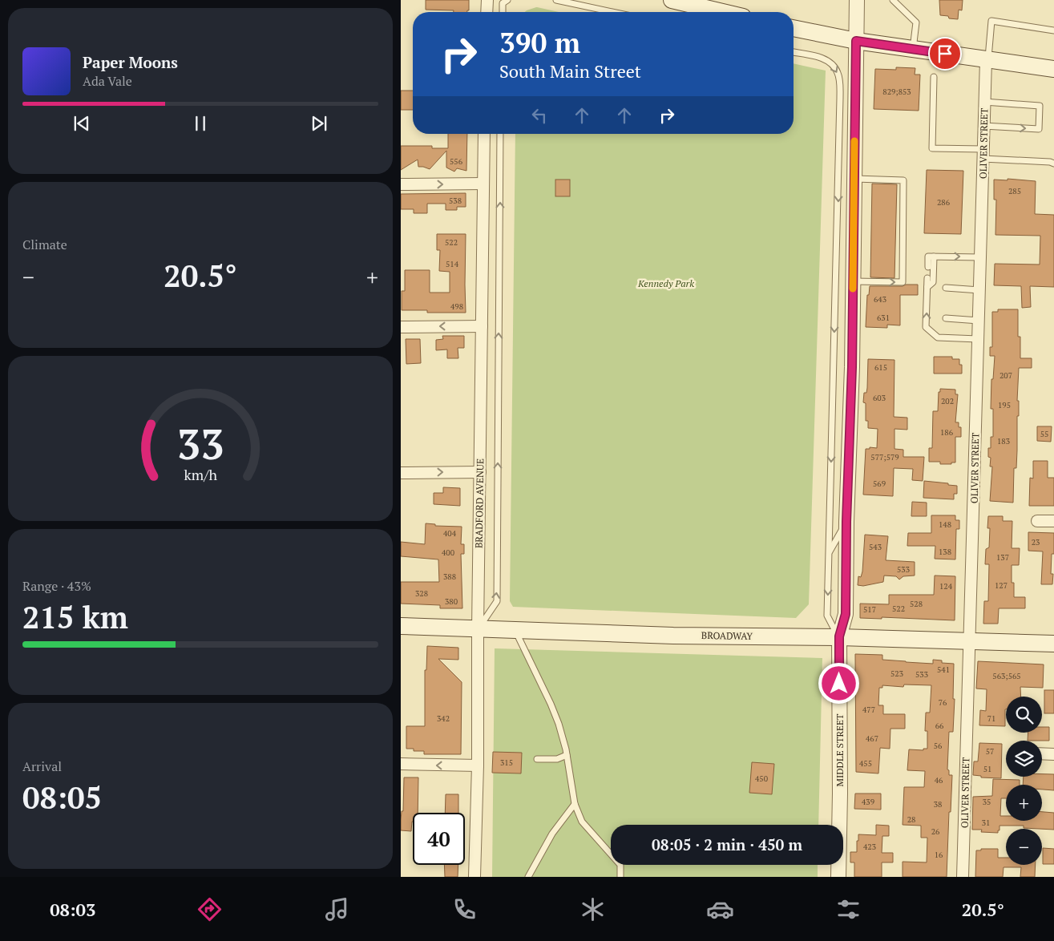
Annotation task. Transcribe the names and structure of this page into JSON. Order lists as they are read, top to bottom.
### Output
{
  "streets": {
    "main road": ["BROADWAY"],
    "street": ["OLIVER STREET", "BRADFORD AVENUE", "MIDDLE STREET"]
  },
  "crossings": [
    ["OLIVER STREET", "BROADWAY"],
    ["BRADFORD AVENUE", "BROADWAY"],
    ["BROADWAY", "MIDDLE STREET"]
  ],
  "parks": ["Kennedy Park"],
  "house_numbers": [
    "829;853",
    "556",
    "285",
    "538",
    "286",
    "522",
    "514",
    "643",
    "498",
    "631",
    "615",
    "207",
    "603",
    "202",
    "195",
    "186",
    "55",
    "183",
    "577;579",
    "569",
    "148",
    "404",
    "23",
    "543",
    "138",
    "400",
    "137",
    "533",
    "388",
    "127",
    "124",
    "328",
    "380",
    "528",
    "522",
    "517",
    "541",
    "523",
    "533",
    "563;565",
    "76",
    "477",
    "342",
    "71",
    "66",
    "467",
    "56",
    "57",
    "315",
    "455",
    "51",
    "450",
    "46",
    "439",
    "35",
    "38",
    "28",
    "31",
    "26",
    "423",
    "16"
  ],
  "page": {
    "turn": ["390 m", "South Main Street"],
    "song": ["Paper Moons", "Ada Vale"],
    "tile": [
      "Climate",
      ["Range · 43%", "215 km"],
      ["Arrival", "08:05"]
    ],
    "heat": ["−", "20.5°", "+"],
    "map_buttons": ["+", "−"],
    "limit": "40",
    "trip": "08:05 · 2 min · 450 m",
    "tabs": ["08:03", "20.5°"],
    "gauge": ["33", "km/h"]
  }
}
